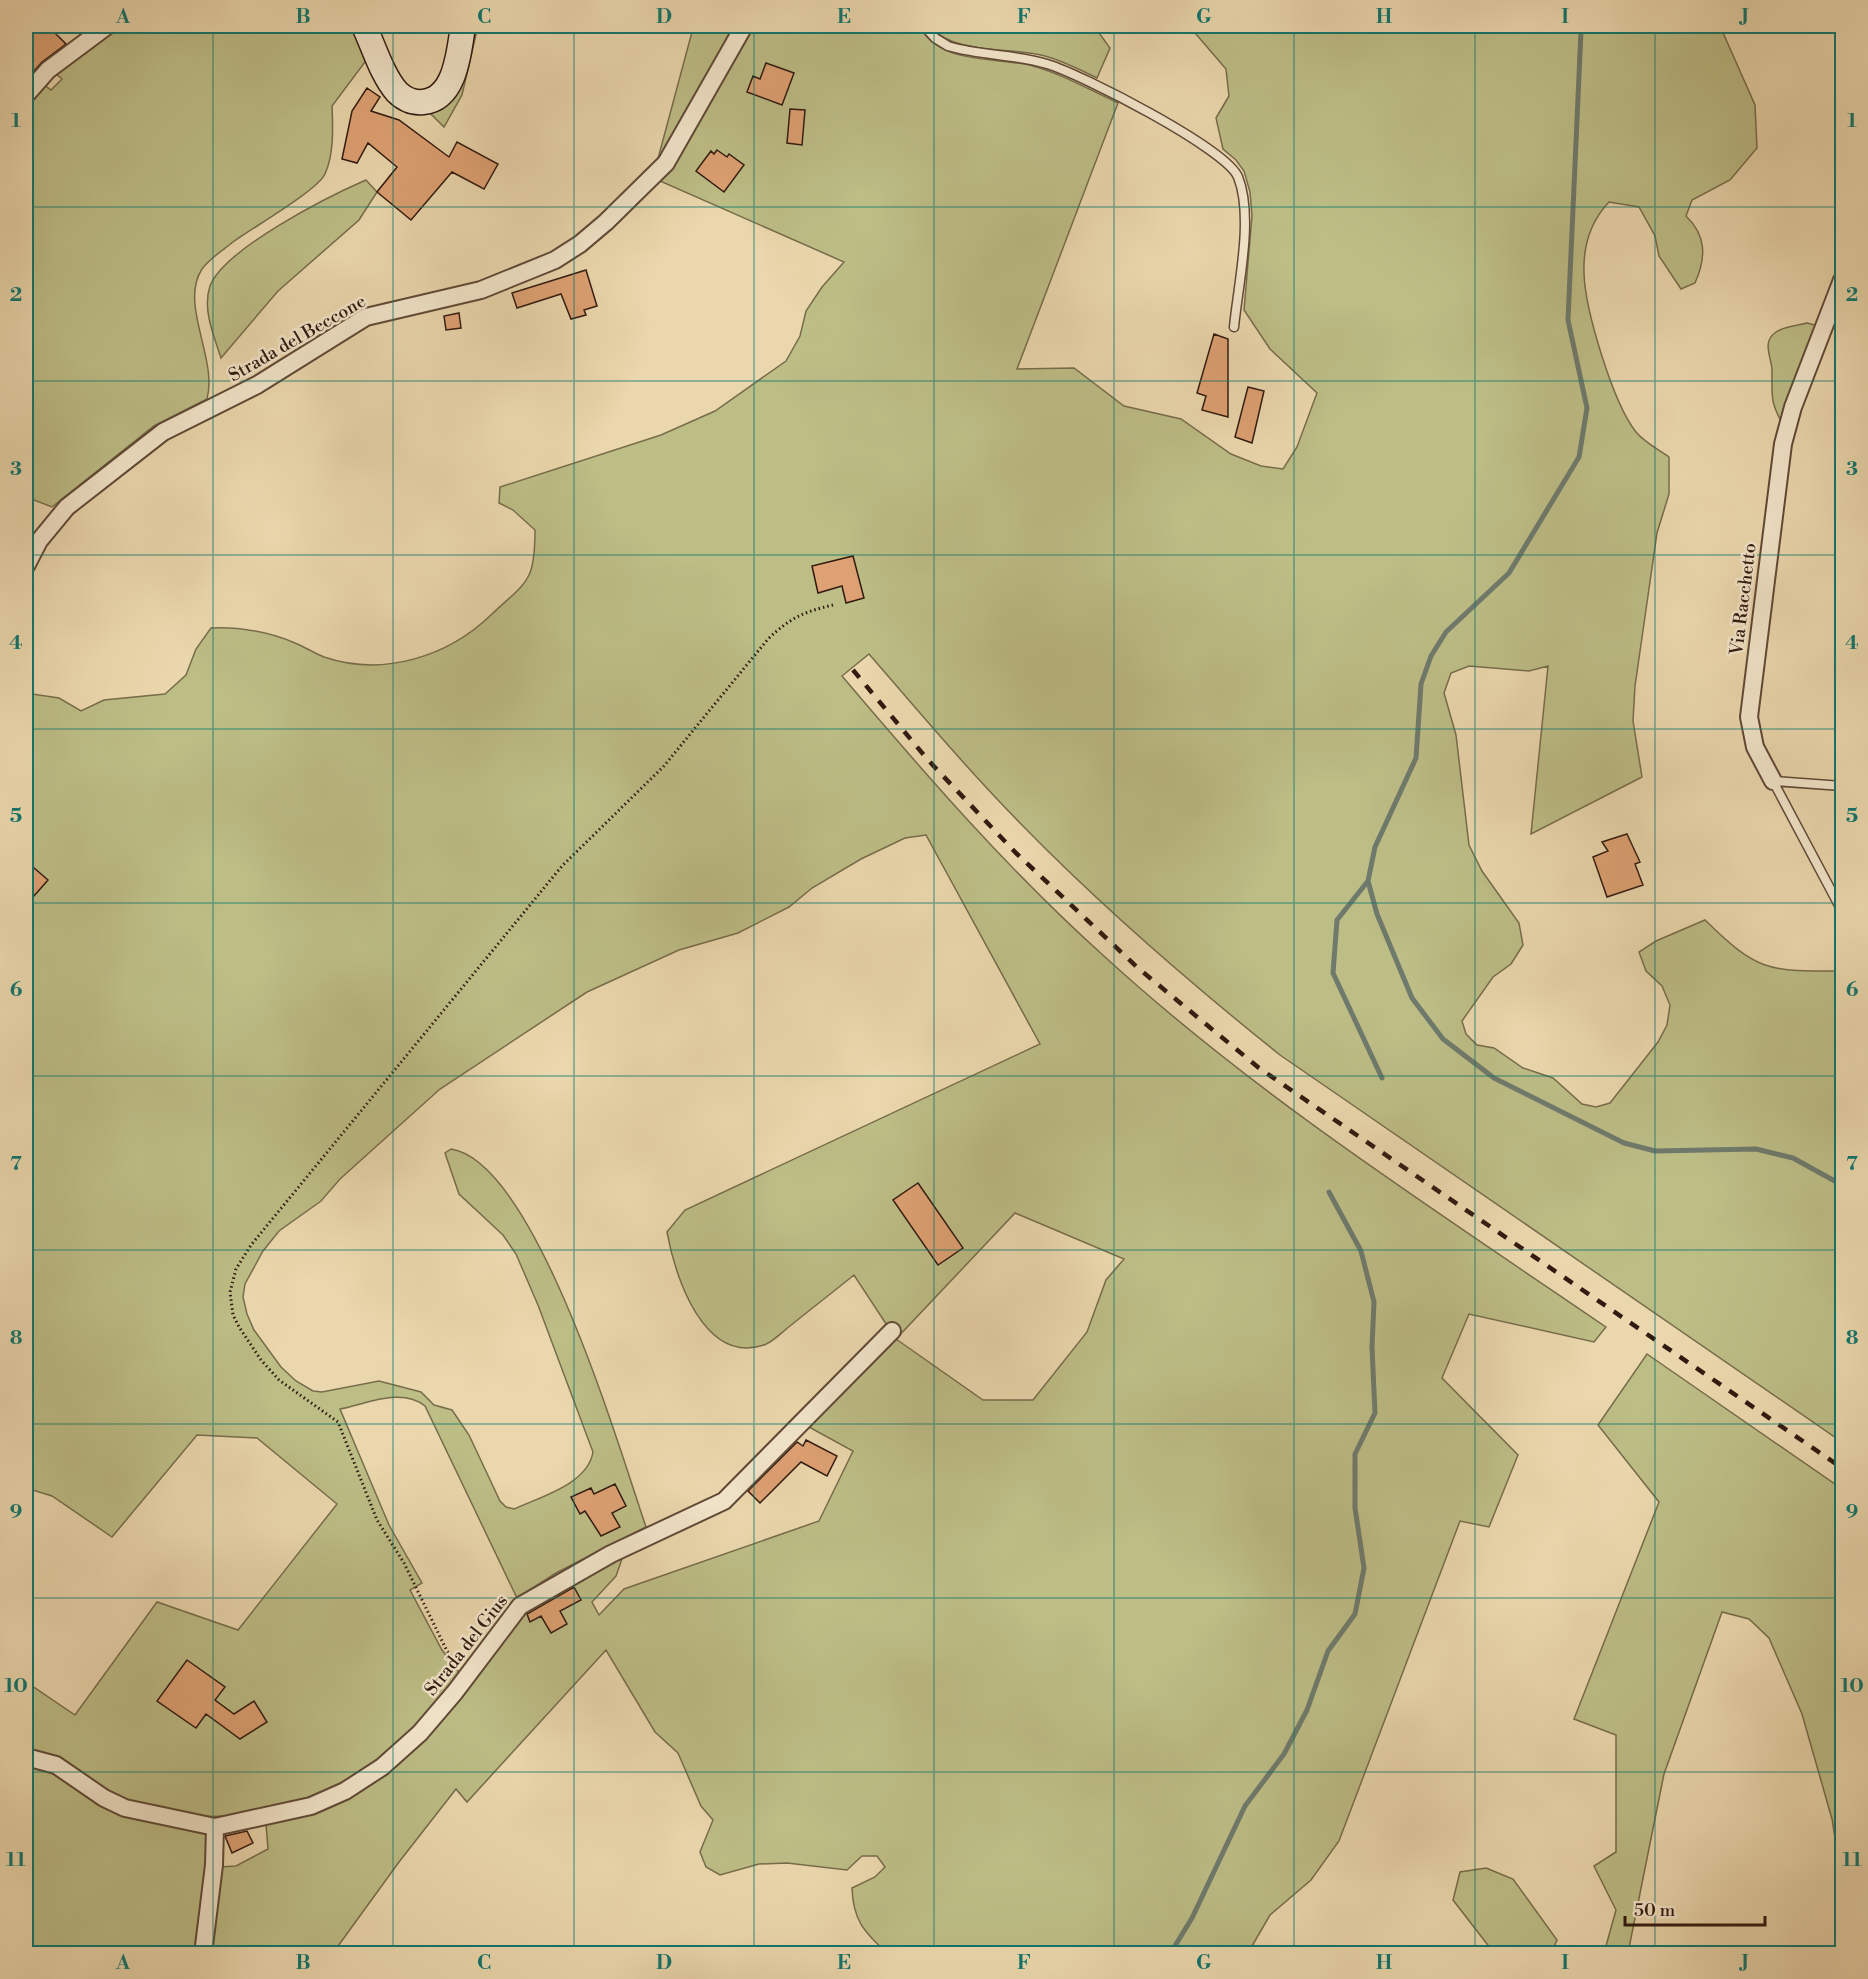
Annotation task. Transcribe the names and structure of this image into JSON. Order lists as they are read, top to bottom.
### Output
{
  "streets": {
    "street": ["Strada del Beccone", "Via Racchetto", "Strada del Gius"]
  },
  "scale_bar": "50 m",
  "grid": {
    "columns": [
      "A",
      "B",
      "C",
      "D",
      "E",
      "F",
      "G",
      "H",
      "I",
      "J"
    ],
    "rows": [
      "1",
      "2",
      "3",
      "4",
      "5",
      "6",
      "7",
      "8",
      "9",
      "10",
      "11"
    ]
  }
}
